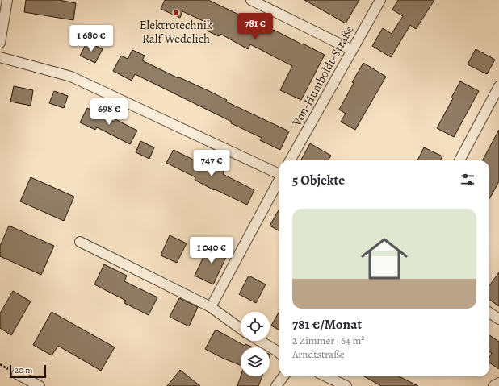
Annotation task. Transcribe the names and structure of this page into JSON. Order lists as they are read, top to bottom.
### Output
{
  "streets": {
    "street": ["Von-Humboldt-Straße"]
  },
  "places": ["Elektrotechnik Ralf Wedelich"],
  "scale_bar": "20 m",
  "page": {
    "price": [
      "781 €",
      "1 680 €",
      "698 €",
      "747 €",
      "1 040 €"
    ],
    "heading": "5 Objekte",
    "list": [
      {
        "name": "781 €/Monat",
        "note": "2 Zimmer · 64 m² · Arndtstraße"
      }
    ],
    "scale": "20 m"
  }
}
